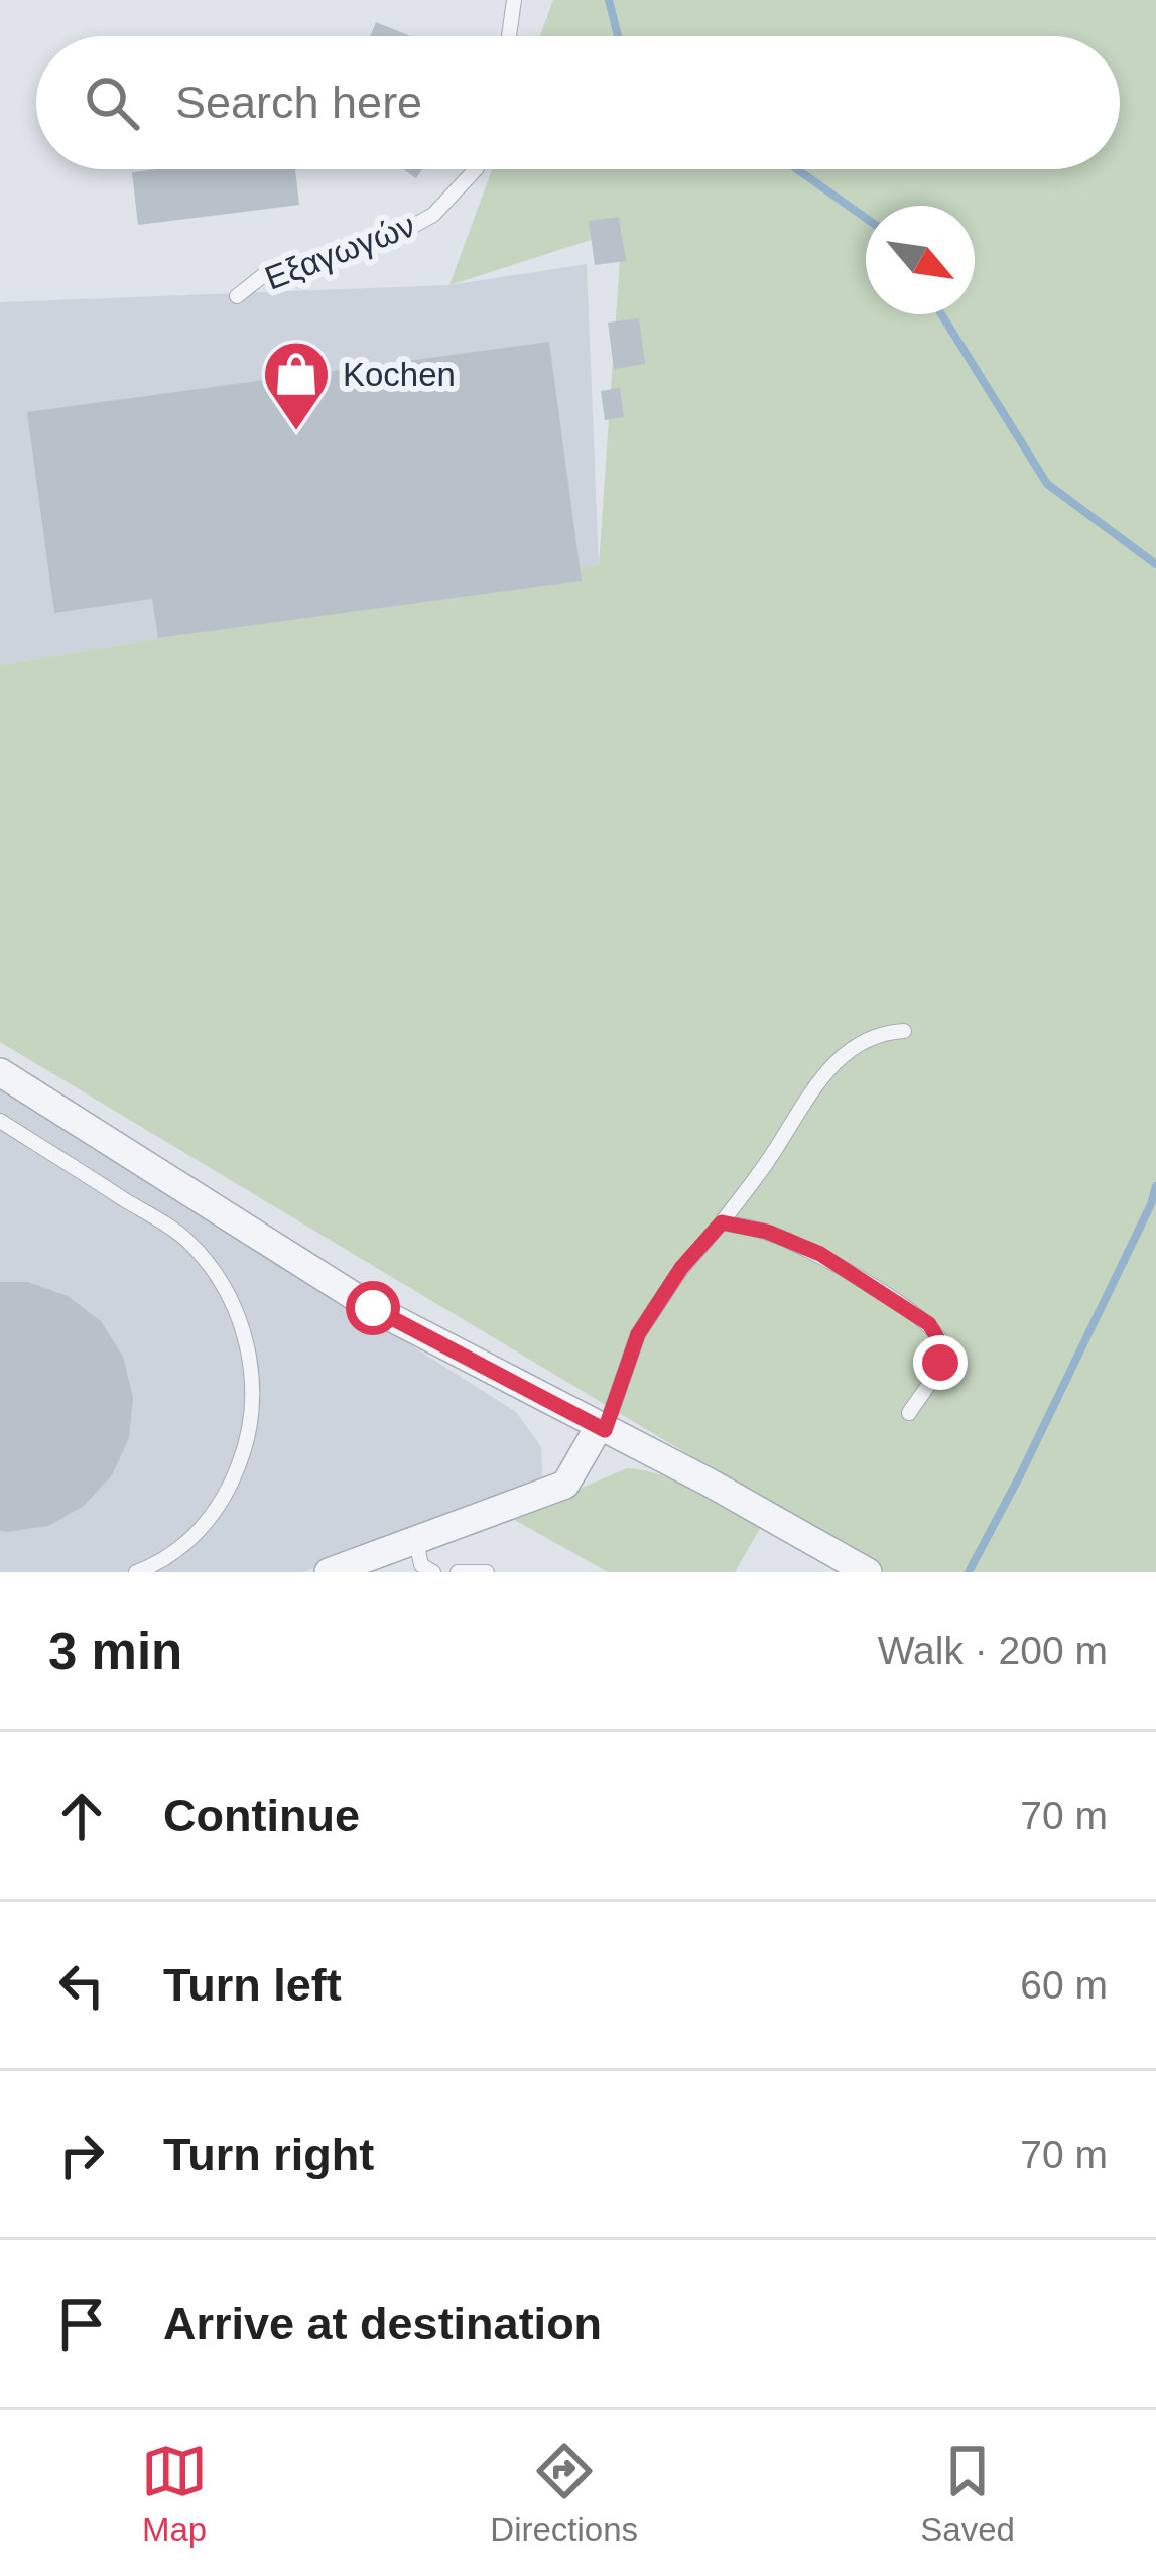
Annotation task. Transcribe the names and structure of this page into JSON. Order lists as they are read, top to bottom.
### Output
{
  "streets": {
    "lane": ["Εξαγωγών"]
  },
  "places": {
    "shop": ["Kochen"]
  },
  "north": "bottom right",
  "page": {
    "search": "Search here",
    "heading": ["3 min", "Walk · 200 m"],
    "list": [
      ["Continue", "70 m"],
      ["Turn left", "60 m"],
      ["Turn right", "70 m"],
      "Arrive at destination"
    ],
    "nav": ["Map", "Directions", "Saved"]
  }
}
